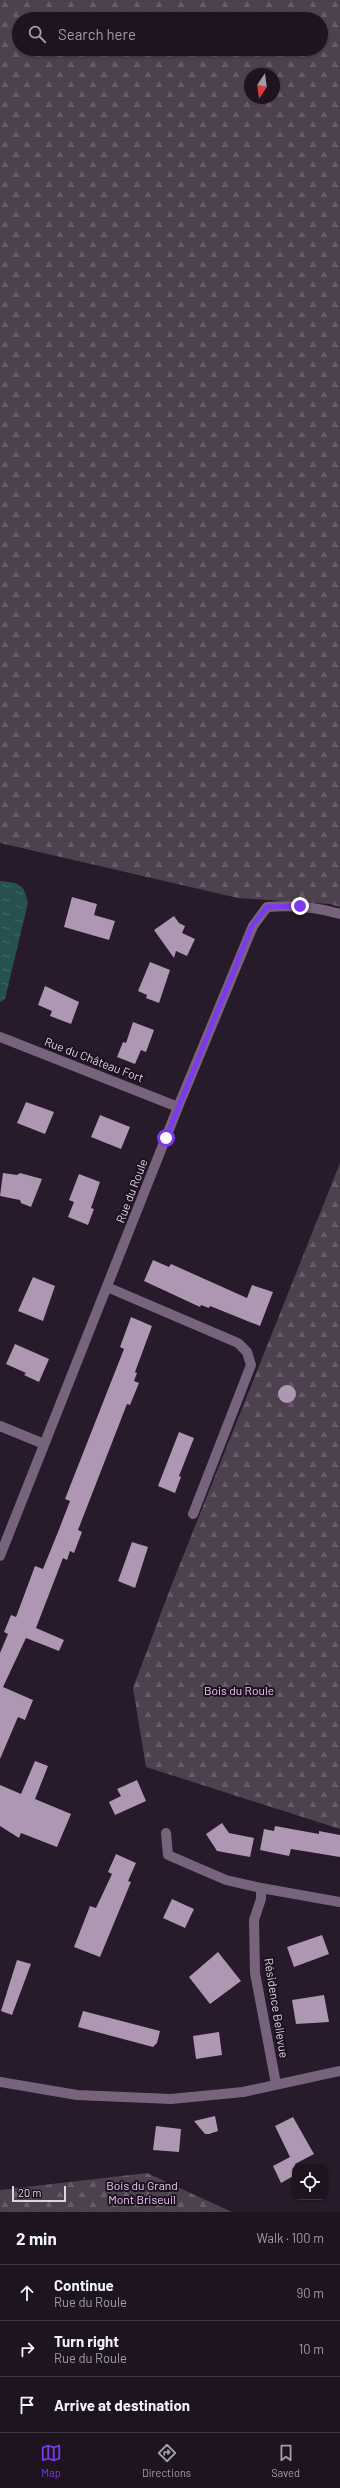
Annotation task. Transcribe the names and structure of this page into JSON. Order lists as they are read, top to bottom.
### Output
{
  "streets": {
    "street": ["Rue du Château Fort", "Rue du Roule", "Résidence Bellevue"]
  },
  "crossings": [
    ["Rue du Château Fort", "Rue du Roule"]
  ],
  "parks": ["Bois du Roule", "Bois du Grand Mont Briseuil"],
  "scale_bar": "20 m",
  "north": "bottom",
  "page": {
    "search": "Search here",
    "scale": "20 m",
    "heading": ["2 min", "Walk · 100 m"],
    "list": [
      ["Continue", "Rue du Roule", "90 m"],
      ["Turn right", "Rue du Roule", "10 m"],
      "Arrive at destination"
    ],
    "nav": ["Map", "Directions", "Saved"]
  }
}
